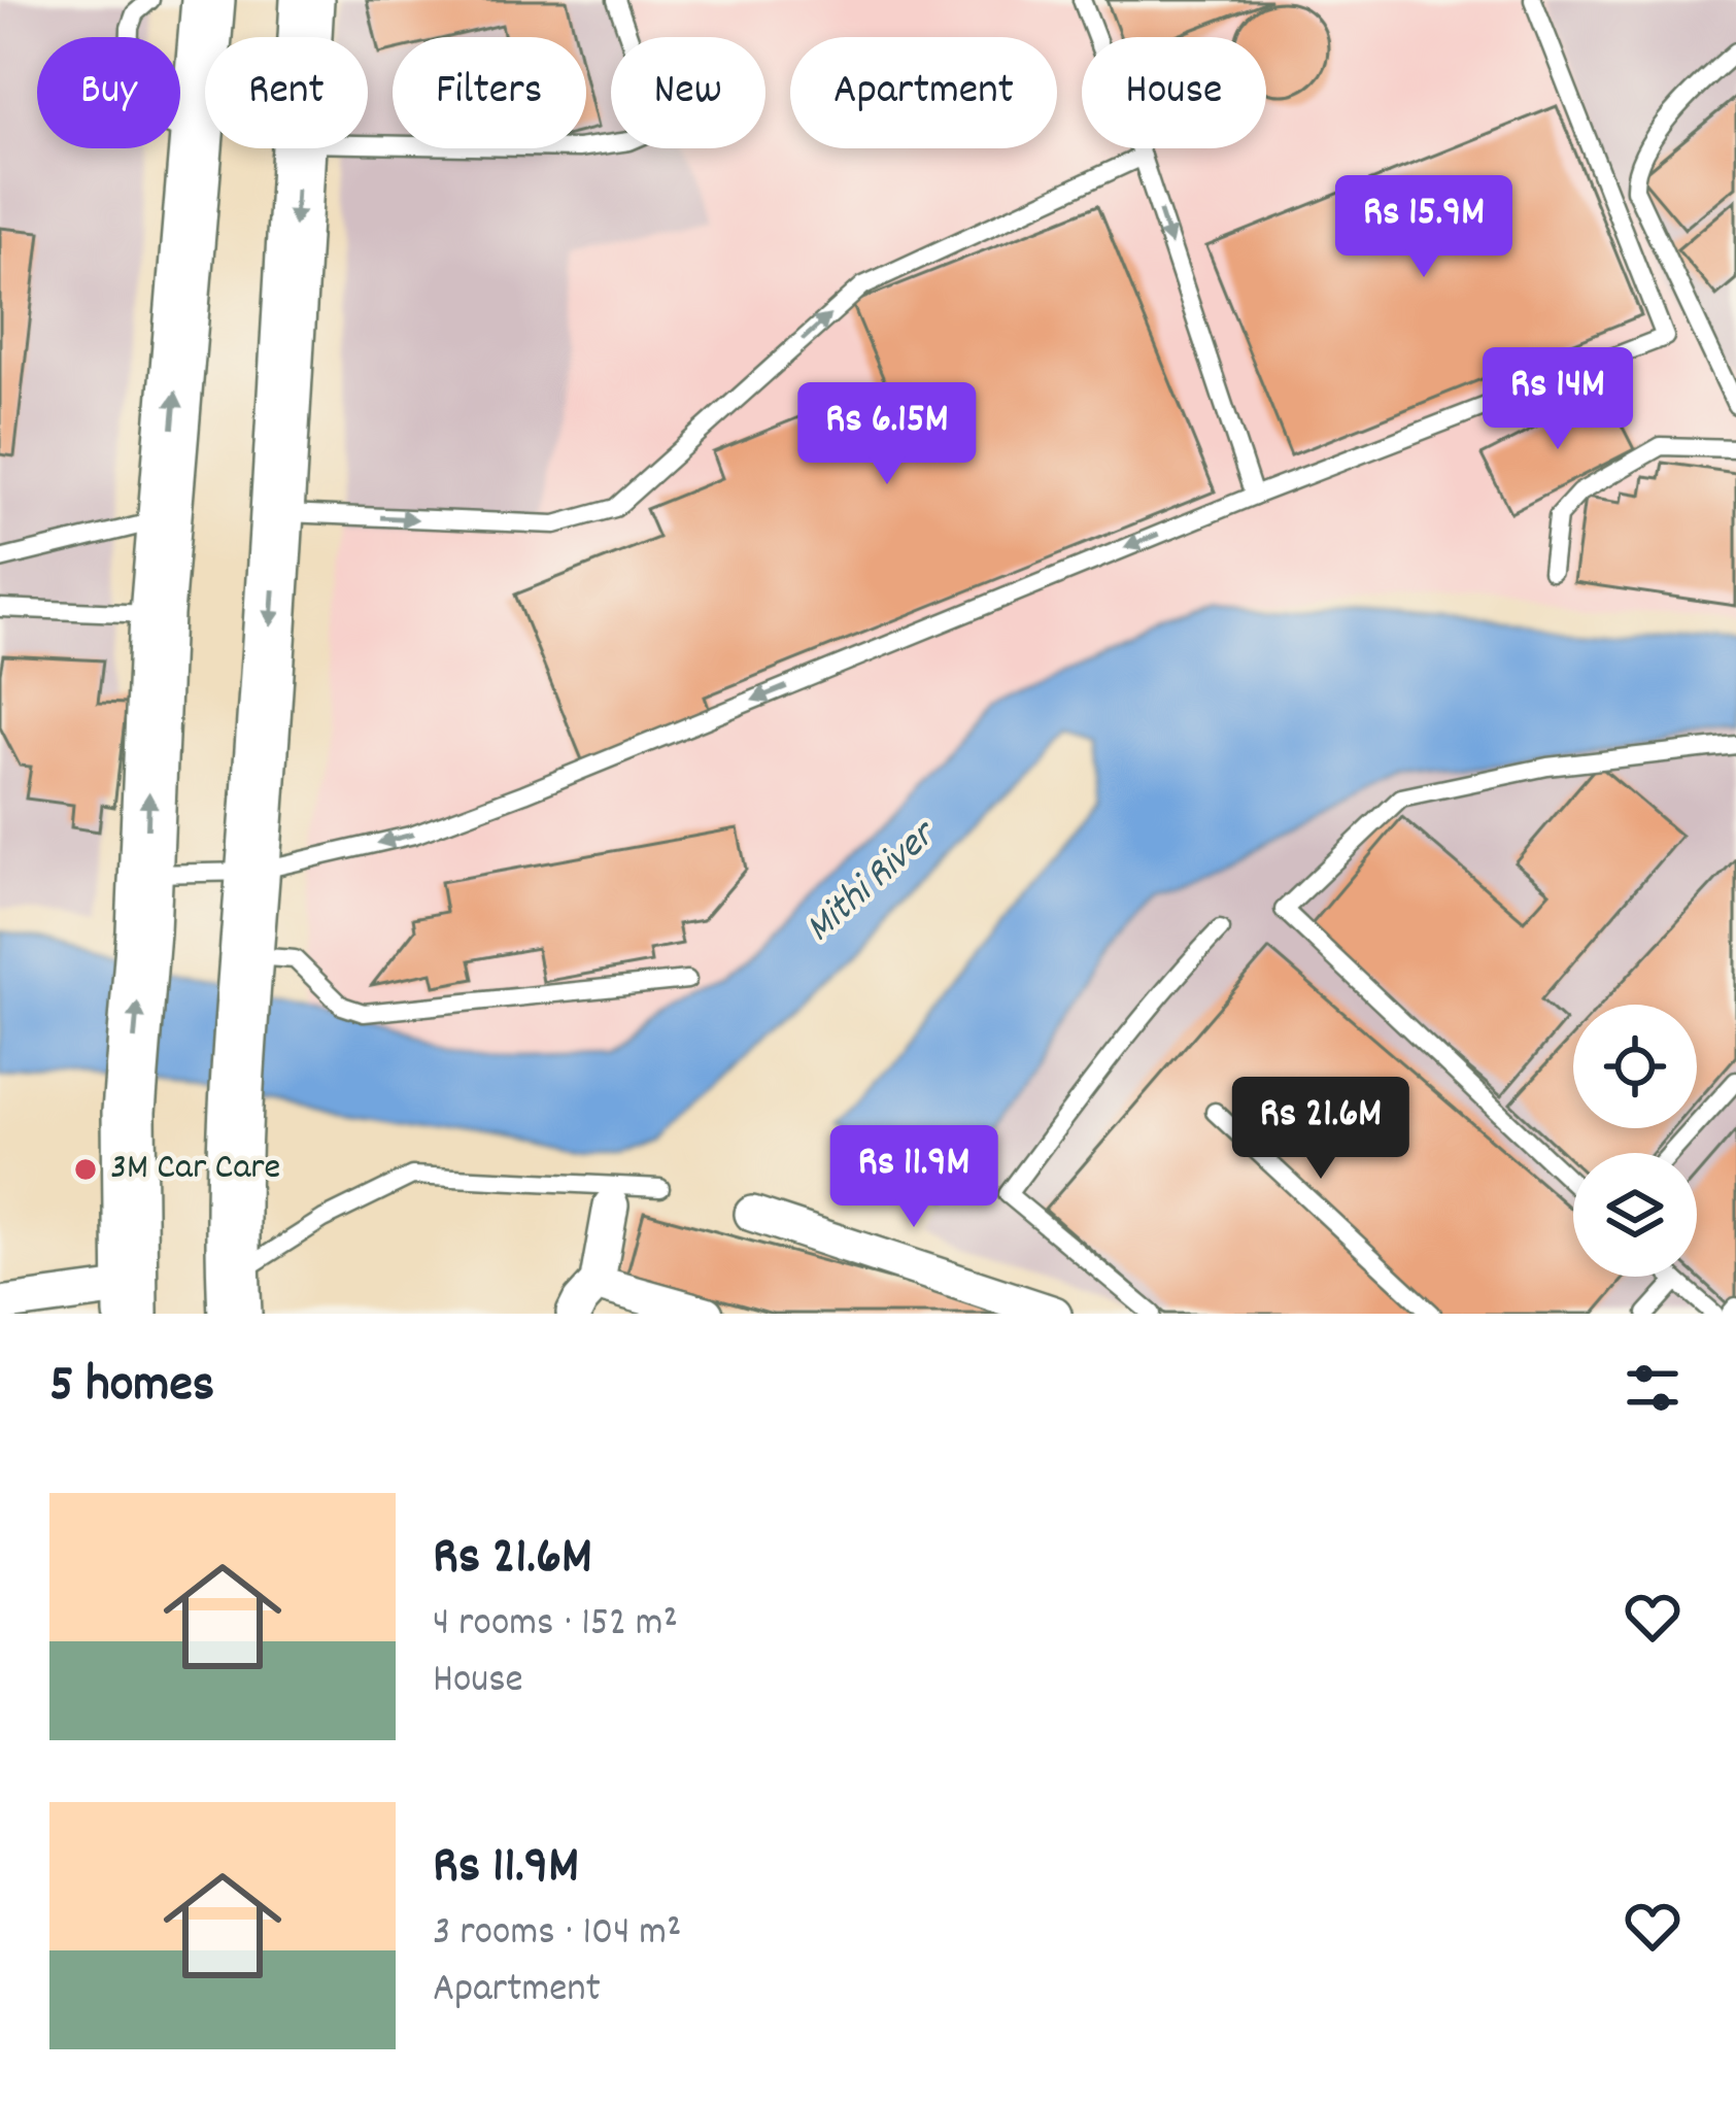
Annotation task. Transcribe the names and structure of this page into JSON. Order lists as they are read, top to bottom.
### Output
{
  "water": ["Mithi River"],
  "places": ["3M Car Care"],
  "page": {
    "chip": [
      "Buy",
      "Rent",
      "Filters",
      "New",
      "Apartment",
      "House"
    ],
    "price": [
      "Rs 15.9M",
      "Rs 14M",
      "Rs 6.15M",
      "Rs 21.6M",
      "Rs 11.9M"
    ],
    "heading": "5 homes",
    "list": [
      {
        "name": "Rs 21.6M",
        "note": "4 rooms · 152 m² · House"
      },
      {
        "name": "Rs 11.9M",
        "note": "3 rooms · 104 m² · Apartment"
      }
    ]
  }
}
